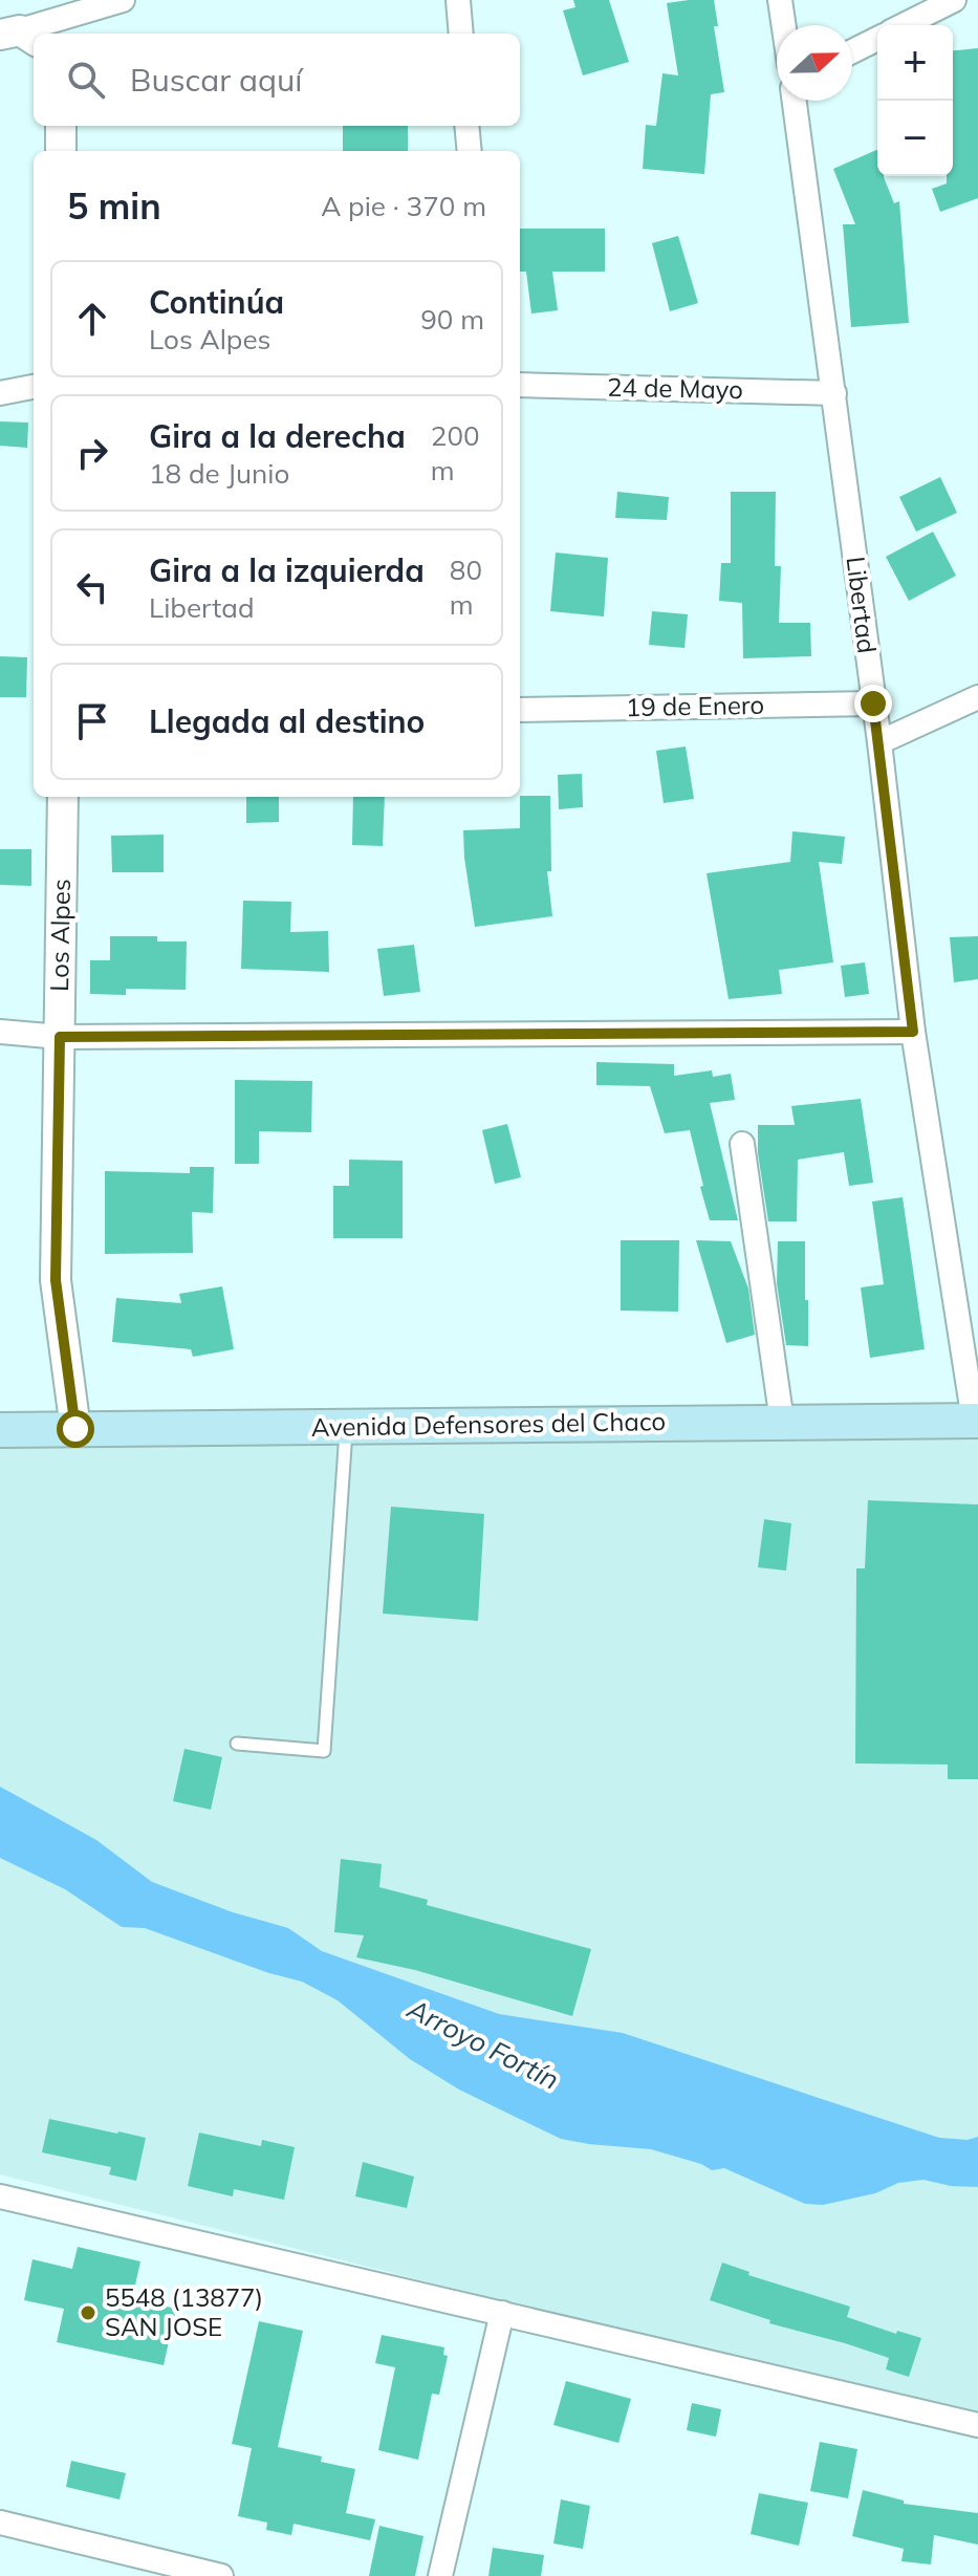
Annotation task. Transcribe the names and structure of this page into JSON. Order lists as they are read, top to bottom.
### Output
{
  "streets": {
    "main road": ["Avenida Defensores del Chaco"],
    "street": [
      "24 de Mayo",
      "Libertad",
      "19 de Enero",
      "Los Alpes"
    ]
  },
  "crossings": [
    ["24 de Mayo", "Libertad"],
    ["Libertad", "19 de Enero"],
    ["Libertad", "Avenida Defensores del Chaco"],
    ["Los Alpes", "Avenida Defensores del Chaco"]
  ],
  "water": ["Arroyo Fortín"],
  "places": ["5548 (13877) SAN JOSE"],
  "north": "right",
  "page": {
    "map_buttons": ["+", "−"],
    "search": "Buscar aquí",
    "heading": ["5 min", "A pie · 370 m"],
    "list": [
      ["Continúa", "Los Alpes", "90 m"],
      ["Gira a la derecha", "18 de Junio", "200 m"],
      ["Gira a la izquierda", "Libertad", "80 m"],
      "Llegada al destino"
    ]
  }
}
